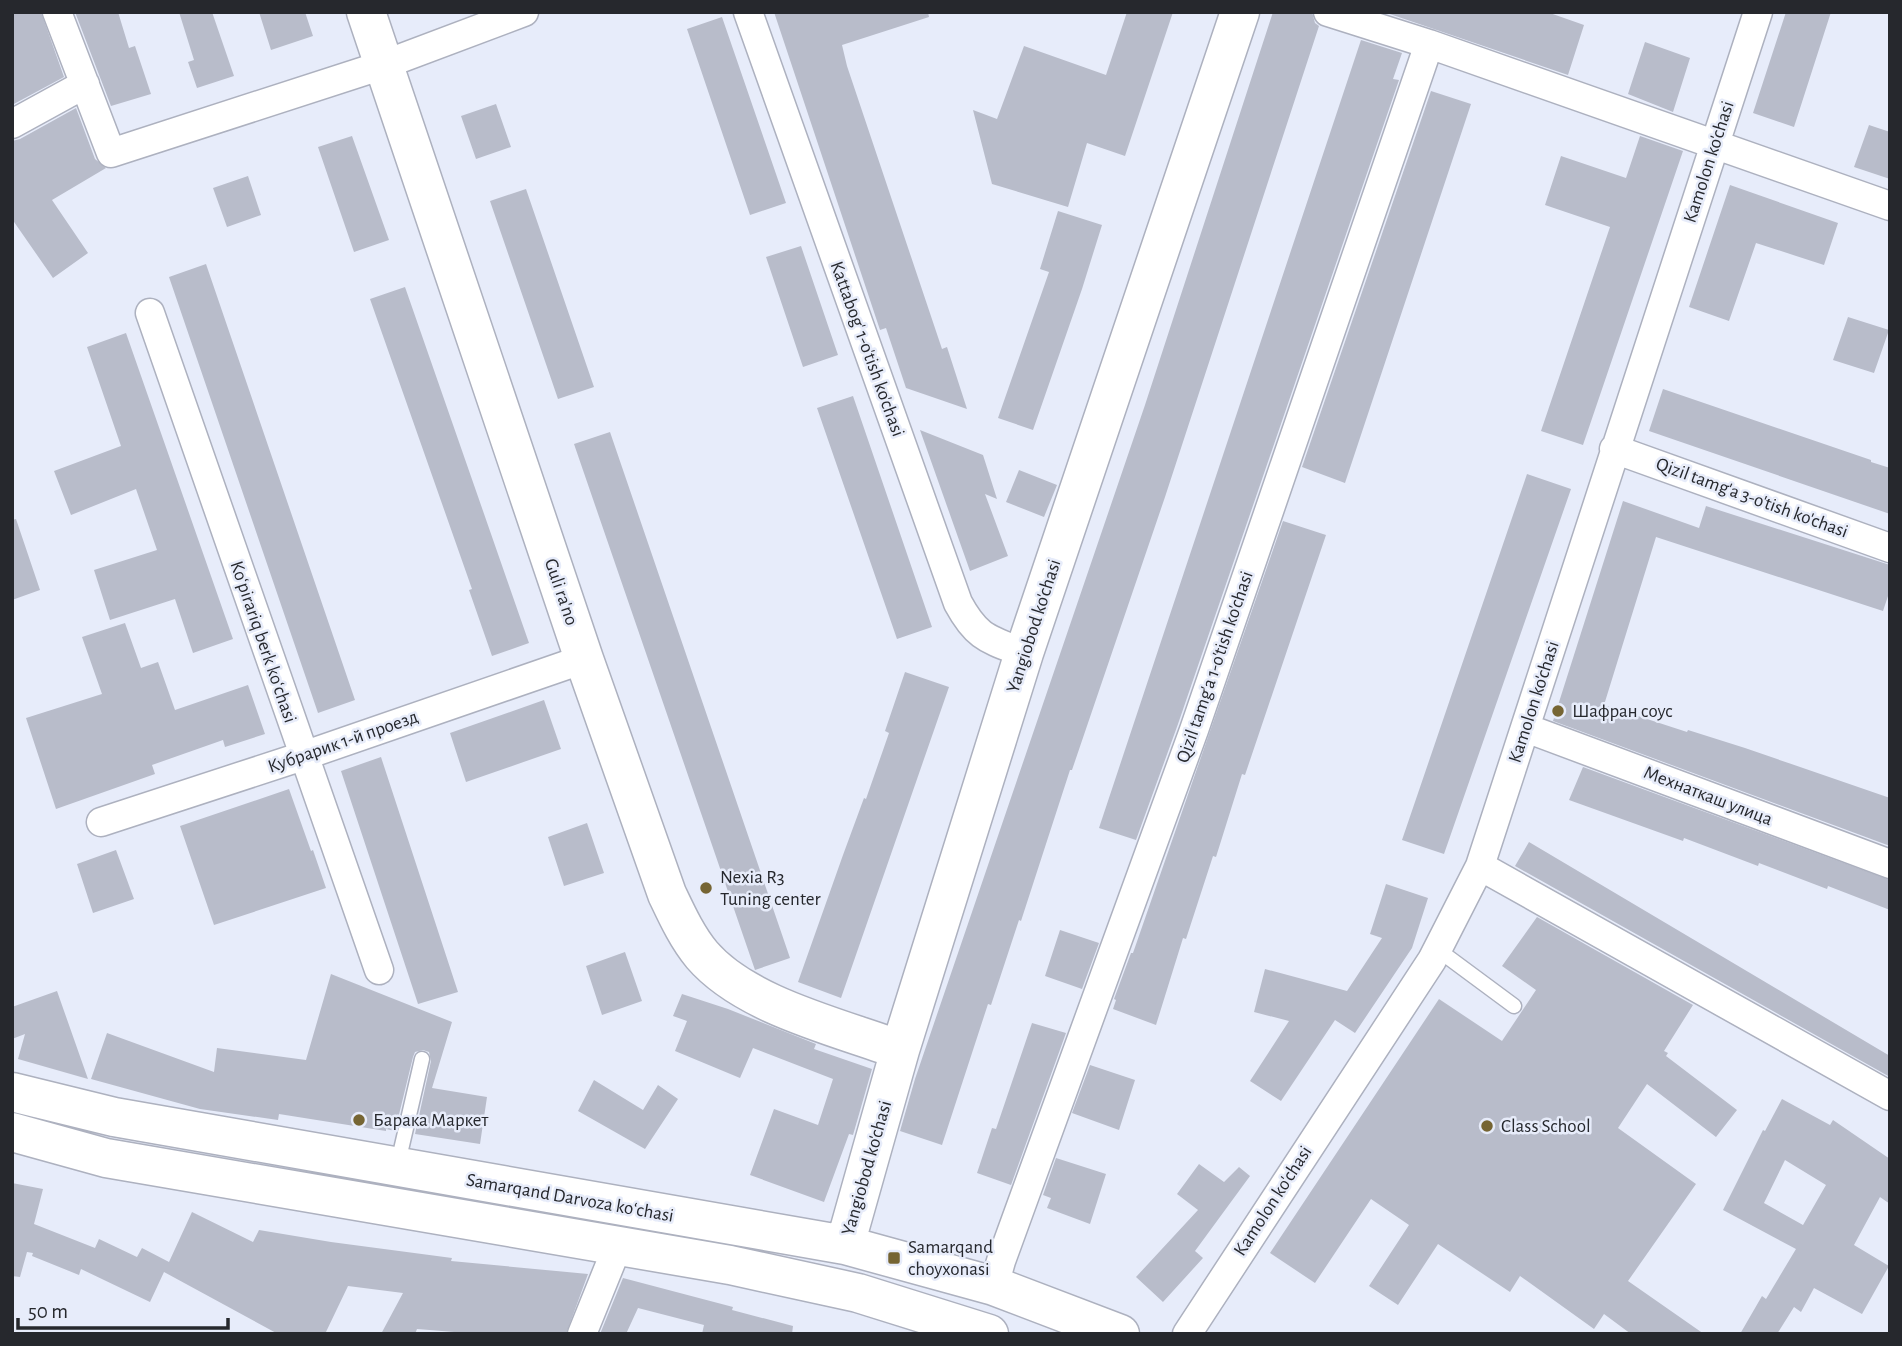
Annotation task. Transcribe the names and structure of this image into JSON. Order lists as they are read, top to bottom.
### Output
{
  "streets": {
    "street": [
      "Kamolon ko'chasi",
      "Kattabog' 1-o'tish ko'chasi",
      "Qizil tamg'a 3-o'tish ko'chasi",
      "Guli ra'no",
      "Yangiobod ko'chasi",
      "Koʻpirariq berk koʻchasi",
      "Qizil tamg'a 1-o'tish ko'chasi",
      "Кубрарик 1-й проезд",
      "Мехнаткаш улица",
      "Samarqand Darvoza koʻchasi"
    ]
  },
  "crossings": [
    ["Kamolon ko'chasi", "Qizil tamg'a 3-o'tish ko'chasi"],
    ["Kamolon ko'chasi", "Мехнаткаш улица"],
    ["Kattabog' 1-o'tish ko'chasi", "Yangiobod ko'chasi"],
    ["Guli ra'no", "Yangiobod ko'chasi"],
    ["Guli ra'no", "Кубрарик 1-й проезд"],
    ["Yangiobod ko'chasi", "Samarqand Darvoza koʻchasi"],
    ["Koʻpirariq berk koʻchasi", "Кубрарик 1-й проезд"],
    ["Qizil tamg'a 1-o'tish ko'chasi", "Samarqand Darvoza koʻchasi"]
  ],
  "places": {
    "other": [
      "Шафран соус",
      "Nexia R3 Tuning center",
      "Барака Маркет",
      "Class School"
    ],
    "transit": ["Samarqand choyxonasi"]
  },
  "scale_bar": "50 m"
}
